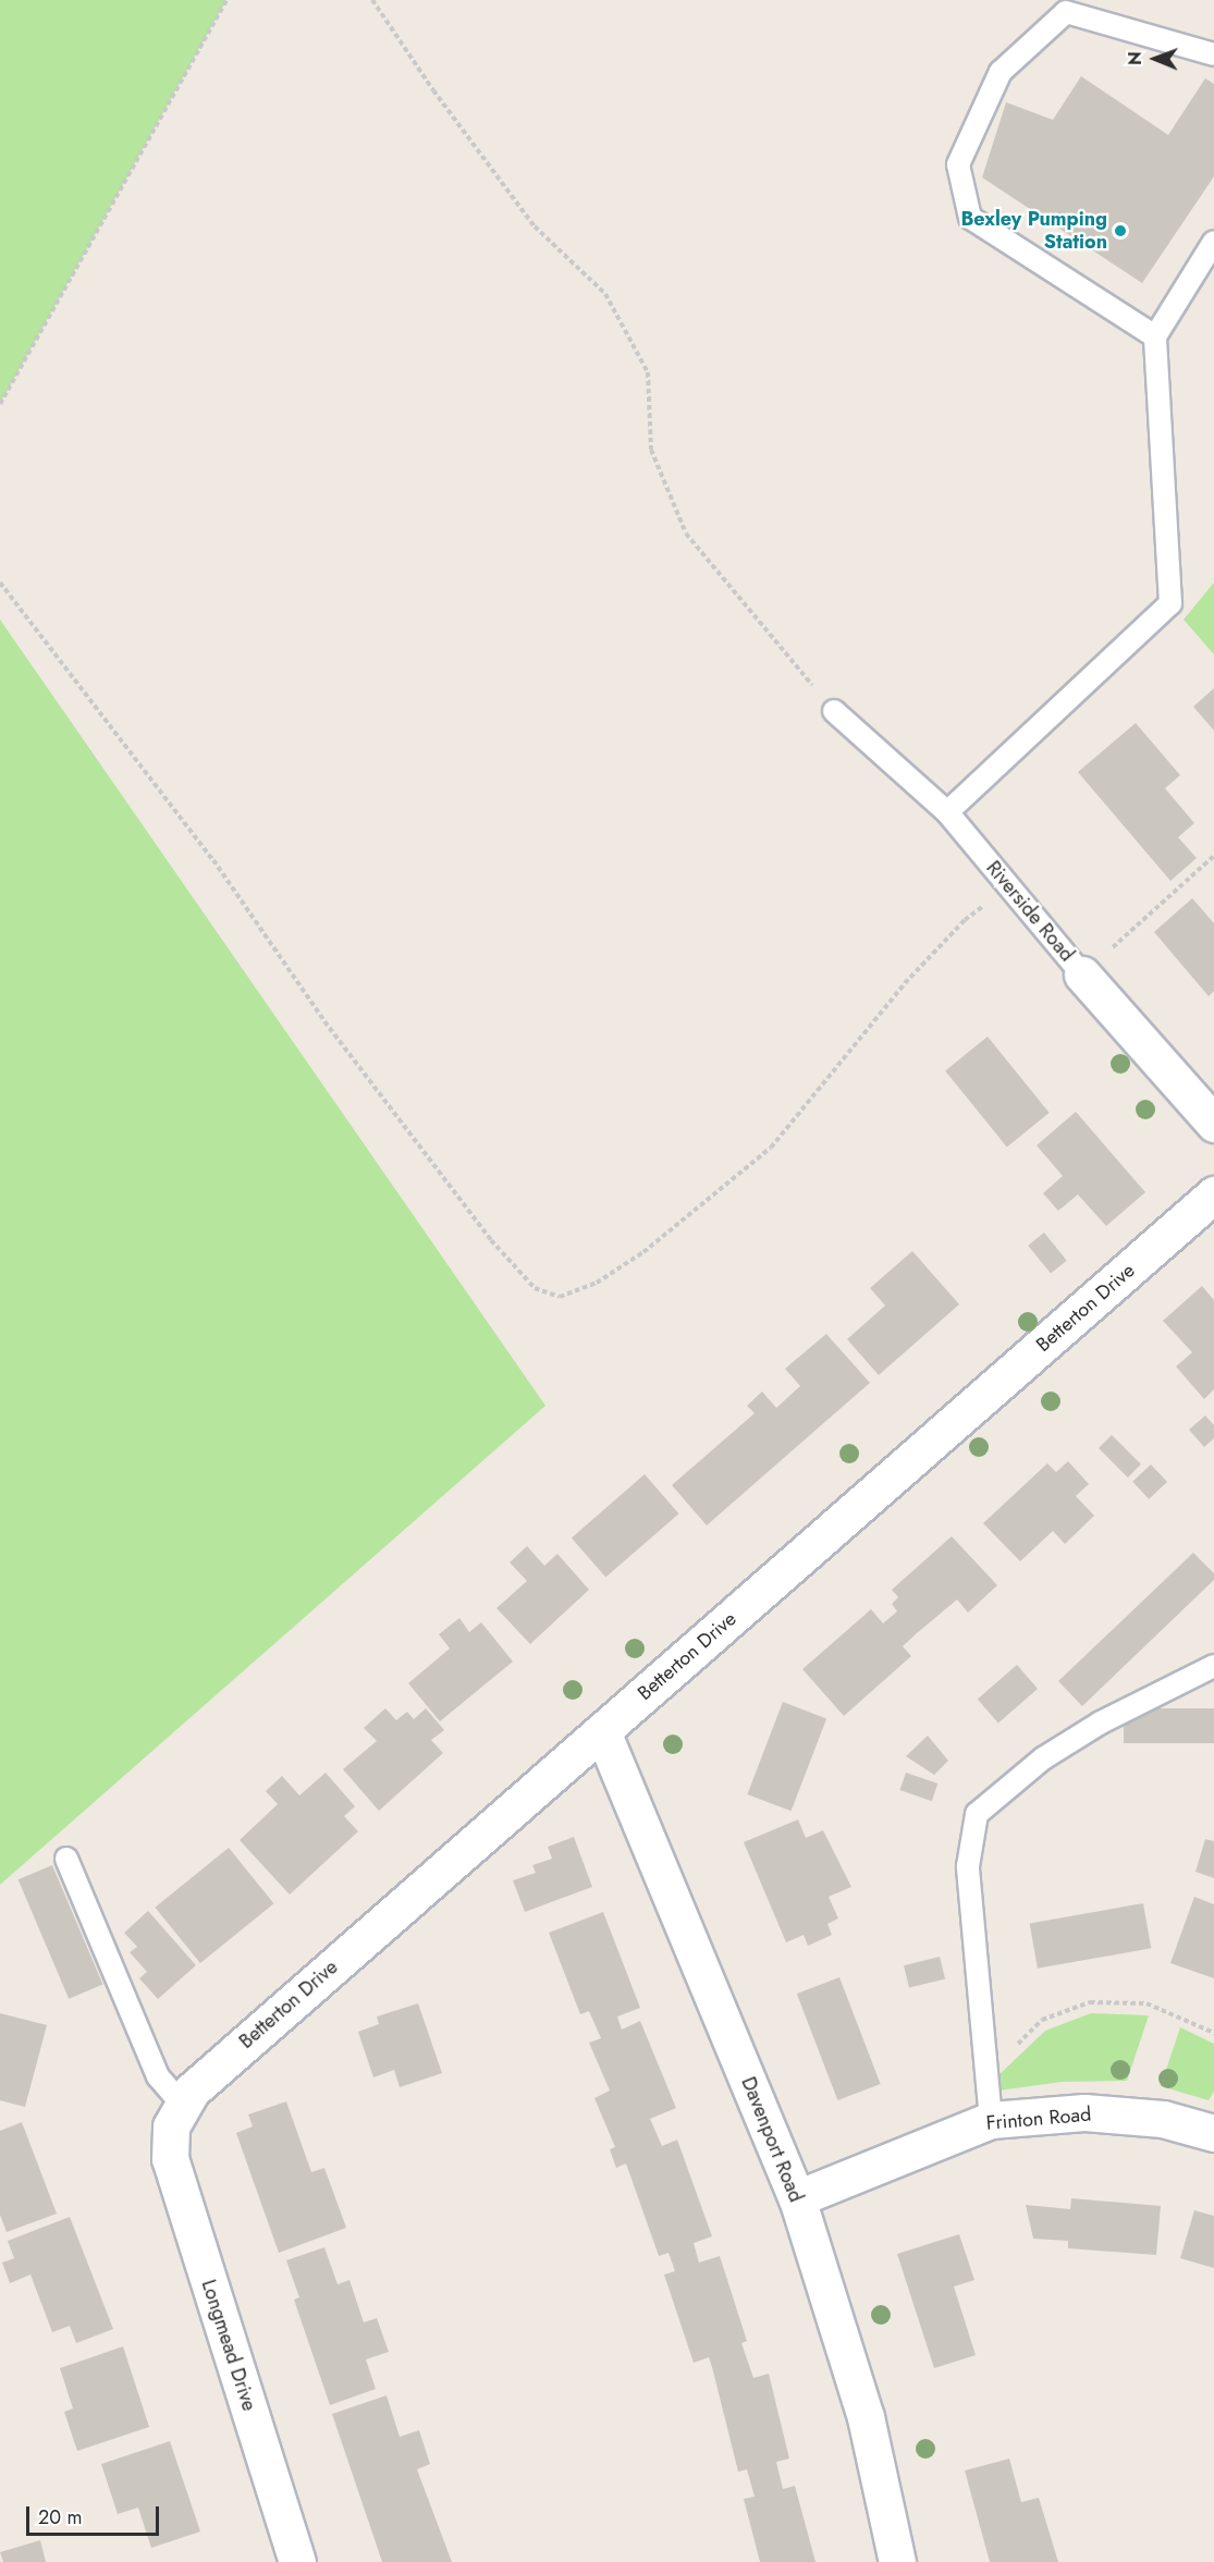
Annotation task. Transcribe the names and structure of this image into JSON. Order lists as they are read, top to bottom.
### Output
{
  "streets": {
    "street": [
      "Riverside Road",
      "Betterton Drive",
      "Frinton Road",
      "Davenport Road",
      "Longmead Drive"
    ]
  },
  "crossings": [
    ["Betterton Drive", "Davenport Road"],
    ["Betterton Drive", "Longmead Drive"],
    ["Frinton Road", "Davenport Road"]
  ],
  "places": ["Bexley Pumping Station"],
  "scale_bar": "20 m",
  "north": "left"
}
